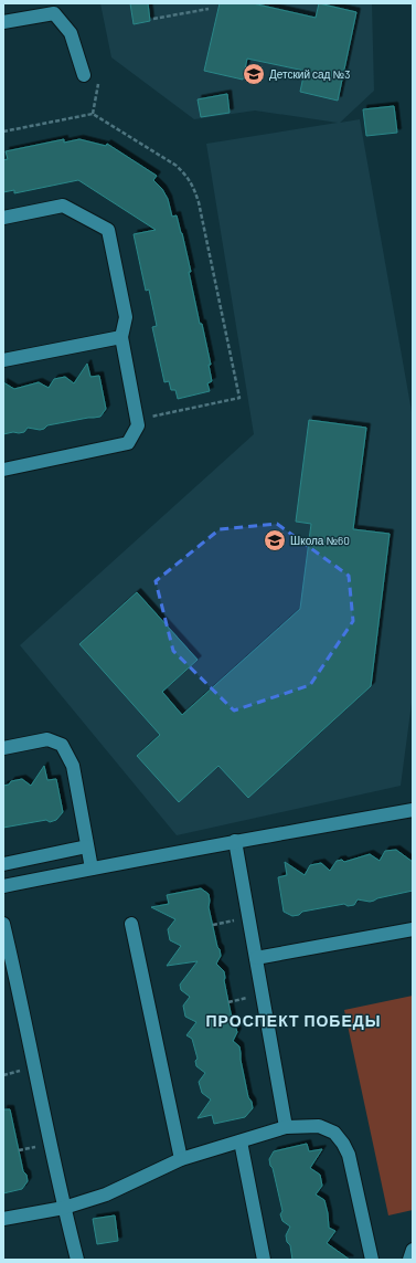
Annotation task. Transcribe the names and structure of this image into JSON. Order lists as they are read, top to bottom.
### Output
{
  "districts": ["ПРОСПЕКТ ПОБЕДЫ"],
  "places": {
    "school or university": ["Детский сад №3", "Школа №60"]
  }
}
